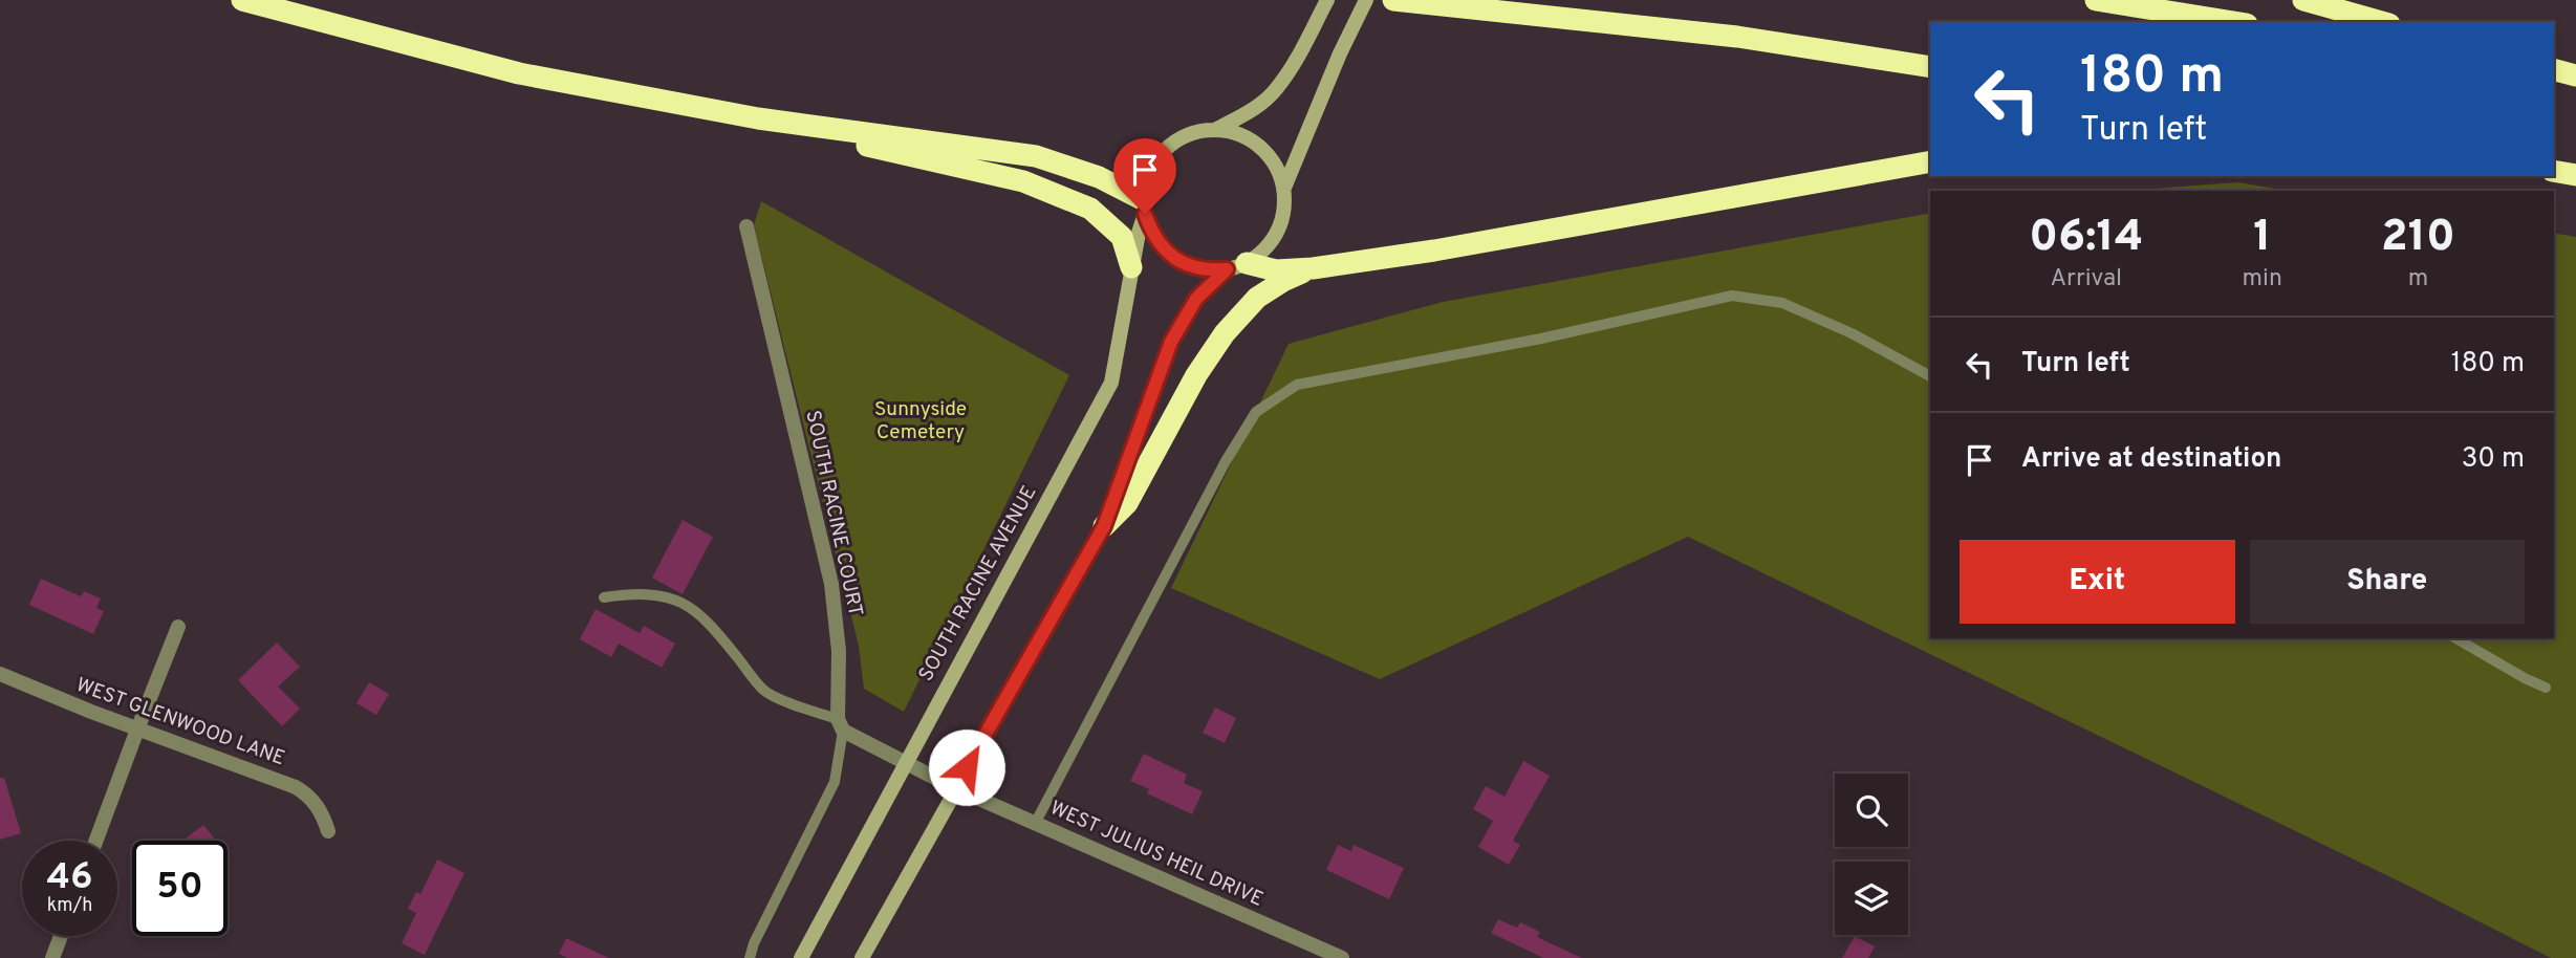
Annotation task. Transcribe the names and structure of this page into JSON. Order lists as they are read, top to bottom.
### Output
{
  "streets": {
    "main road": ["SOUTH RACINE AVENUE"],
    "street": ["SOUTH RACINE COURT", "WEST GLENWOOD LANE", "WEST JULIUS HEIL DRIVE"]
  },
  "parks": ["Sunnyside Cemetery"],
  "page": {
    "turn": ["180 m", "Turn left"],
    "eta": [
      "06:14",
      "Arrival",
      "1",
      "min",
      "210",
      "m"
    ],
    "list": [
      {
        "name": "Turn left",
        "value": "180 m"
      },
      {
        "name": "Arrive at destination",
        "value": "30 m"
      }
    ],
    "buttons": ["Exit", "Share"],
    "speed": "46 km/h",
    "limit": "50"
  }
}
